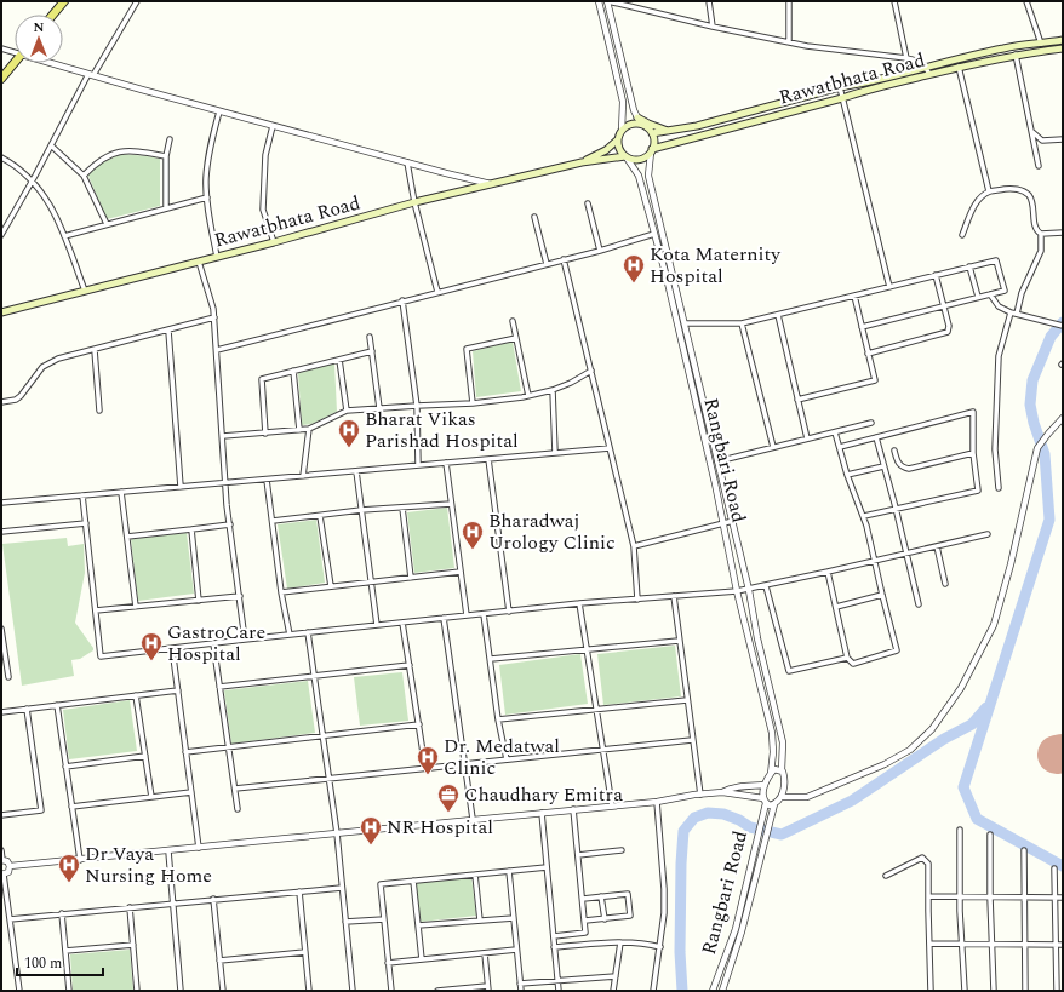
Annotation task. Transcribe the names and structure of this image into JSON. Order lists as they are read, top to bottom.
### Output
{
  "streets": {
    "main road": ["Rawatbhata Road"],
    "street": ["Rangbari Road"]
  },
  "crossings": [
    ["Rawatbhata Road", "Rangbari Road"]
  ],
  "places": {
    "hospital": [
      "Kota Maternity Hospital",
      "Bharat Vikas Parishad Hospital",
      "Bharadwaj Urology Clinic",
      "GastroCare Hospital",
      "Dr. Medatwal Clinic",
      "NR Hospital",
      "Dr Vaya Nursing Home"
    ],
    "office": ["Chaudhary Emitra"]
  },
  "scale_bar": "100 m",
  "north": "top"
}
